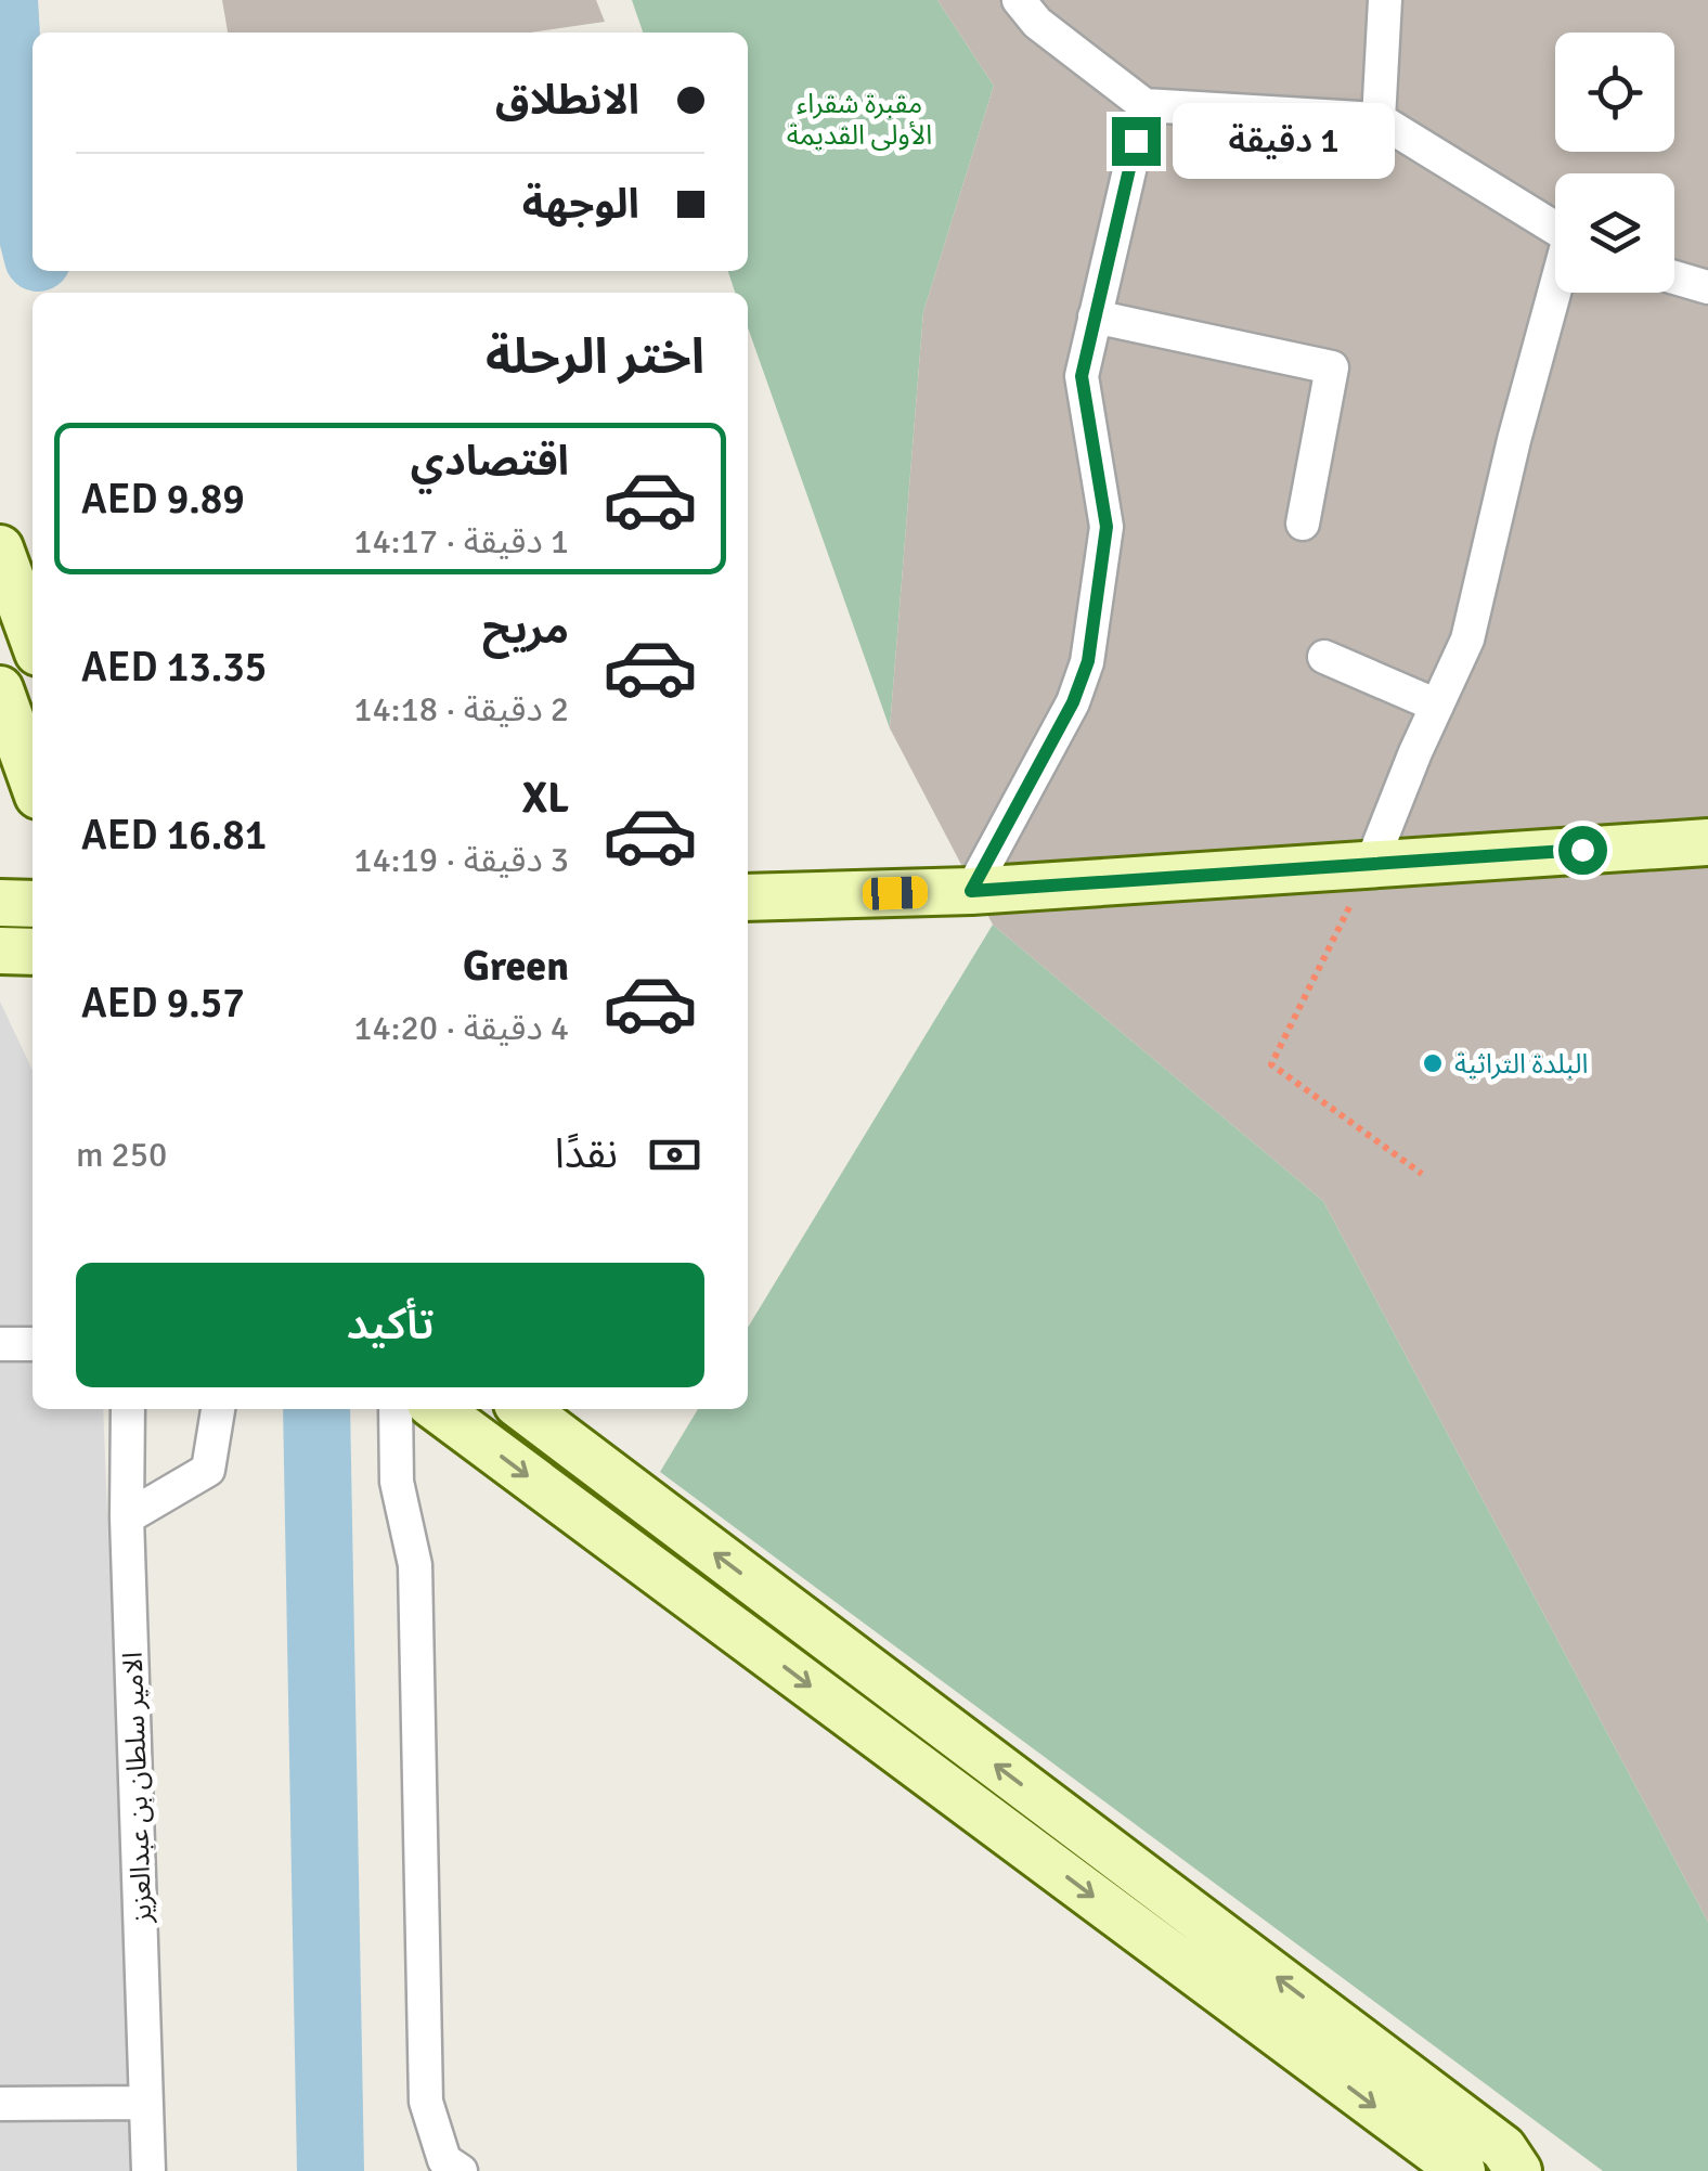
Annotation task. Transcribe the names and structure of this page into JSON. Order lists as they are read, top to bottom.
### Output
{
  "streets": {
    "street": ["الامير سلطان بن عبدالعزيز"]
  },
  "parks": ["مقبرة شقراء الأولى القديمة"],
  "places": ["البلدة التراثية"],
  "page": {
    "banner": ["الانطلاق", "الوجهة"],
    "bubble": "1 دقيقة",
    "heading": "اختر الرحلة",
    "list": [
      {
        "name": "اقتصادي",
        "note": "1 دقيقة · 14:17",
        "value": "AED 9.89"
      },
      {
        "name": "مريح",
        "note": "2 دقيقة · 14:18",
        "value": "AED 13.35"
      },
      {
        "name": "XL",
        "note": "3 دقيقة · 14:19",
        "value": "AED 16.81"
      },
      {
        "name": "Green",
        "note": "4 دقيقة · 14:20",
        "value": "AED 9.57"
      }
    ],
    "pay": ["نقدًا", "250 m"],
    "buttons": "تأكيد"
  }
}
